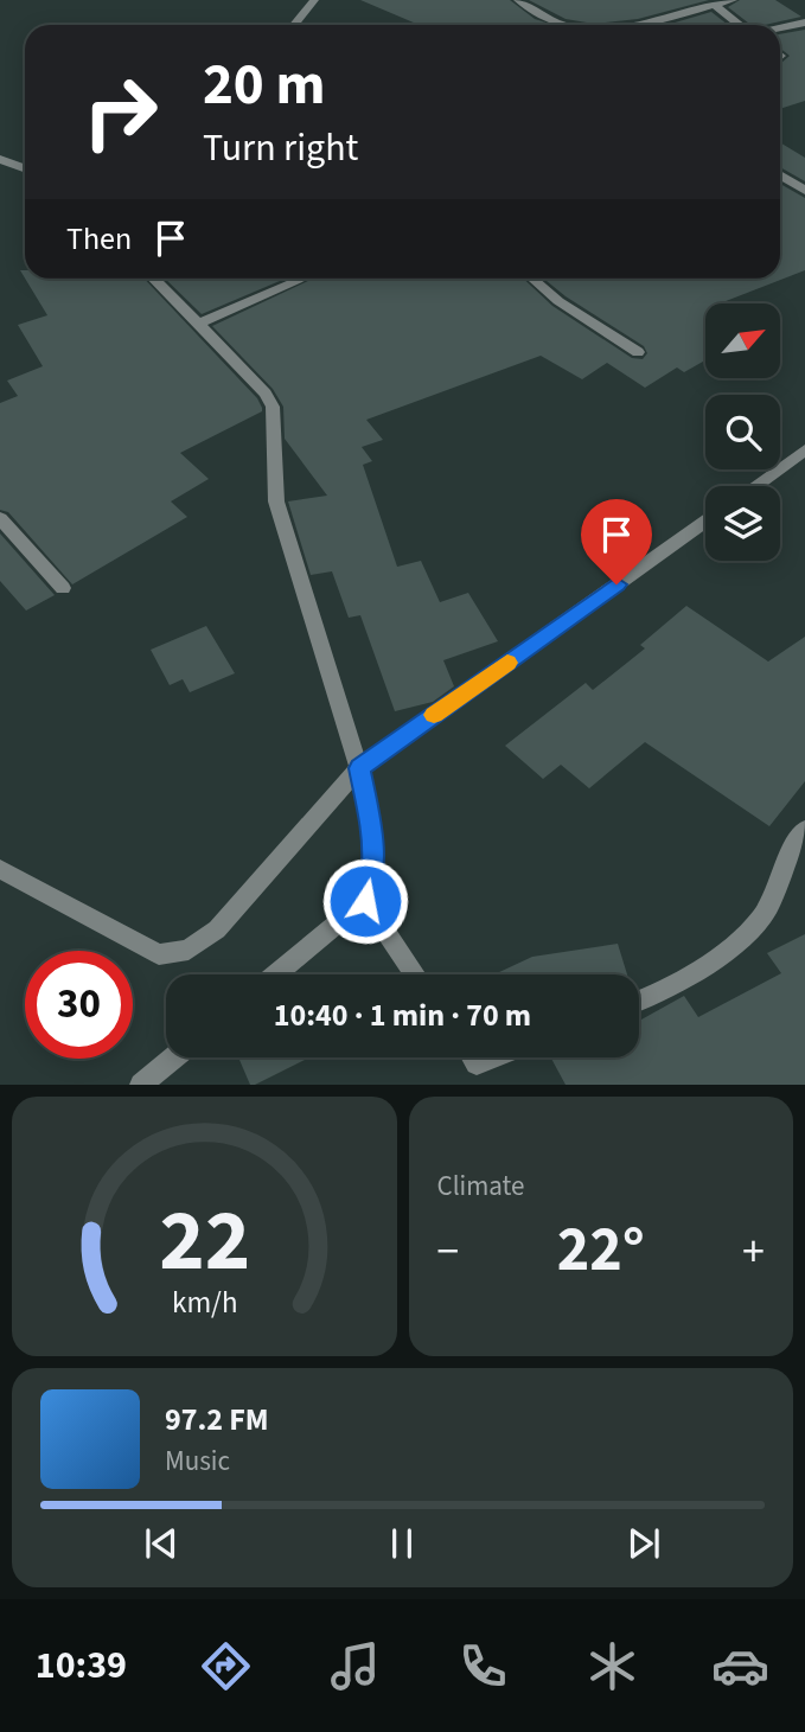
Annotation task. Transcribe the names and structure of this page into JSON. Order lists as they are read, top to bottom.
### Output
{
  "north": "top right",
  "page": {
    "turn": ["20 m", "Turn right"],
    "then": "Then",
    "limit": "30",
    "trip": "10:40 · 1 min · 70 m",
    "tile": "Climate",
    "heat": ["−", "22°", "+"],
    "song": ["97.2 FM", "Music"],
    "tabs": "10:39",
    "gauge": ["22", "km/h"]
  }
}
